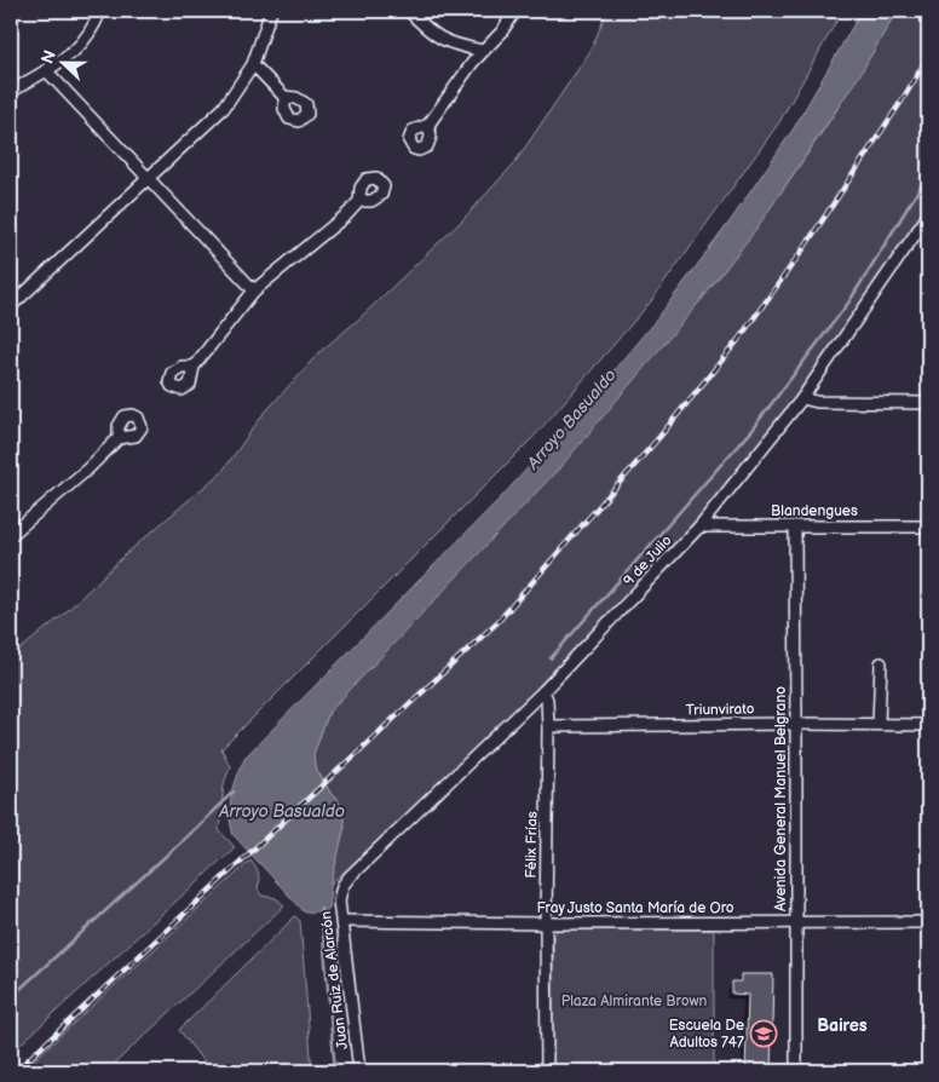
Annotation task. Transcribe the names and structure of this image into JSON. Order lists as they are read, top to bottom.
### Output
{
  "streets": {
    "street": [
      "Blandengues",
      "9 de Julio",
      "Triunvirato",
      "Avenida General Manuel Belgrano",
      "Félix Frías",
      "Fray Justo Santa María de Oro",
      "Juan Ruiz de Alarcón"
    ]
  },
  "crossings": [
    ["Blandengues", "9 de Julio"],
    ["Blandengues", "Avenida General Manuel Belgrano"],
    ["9 de Julio", "Félix Frías"],
    ["9 de Julio", "Juan Ruiz de Alarcón"],
    ["Triunvirato", "Avenida General Manuel Belgrano"],
    ["Triunvirato", "Félix Frías"],
    ["Avenida General Manuel Belgrano", "Fray Justo Santa María de Oro"],
    ["Félix Frías", "Fray Justo Santa María de Oro"],
    ["Fray Justo Santa María de Oro", "Juan Ruiz de Alarcón"]
  ],
  "districts": ["Baires"],
  "water": ["Arroyo Basualdo"],
  "parks": ["Plaza Almirante Brown"],
  "places": {
    "school or university": ["Escuela De Adultos 747"]
  },
  "north": "left"
}
